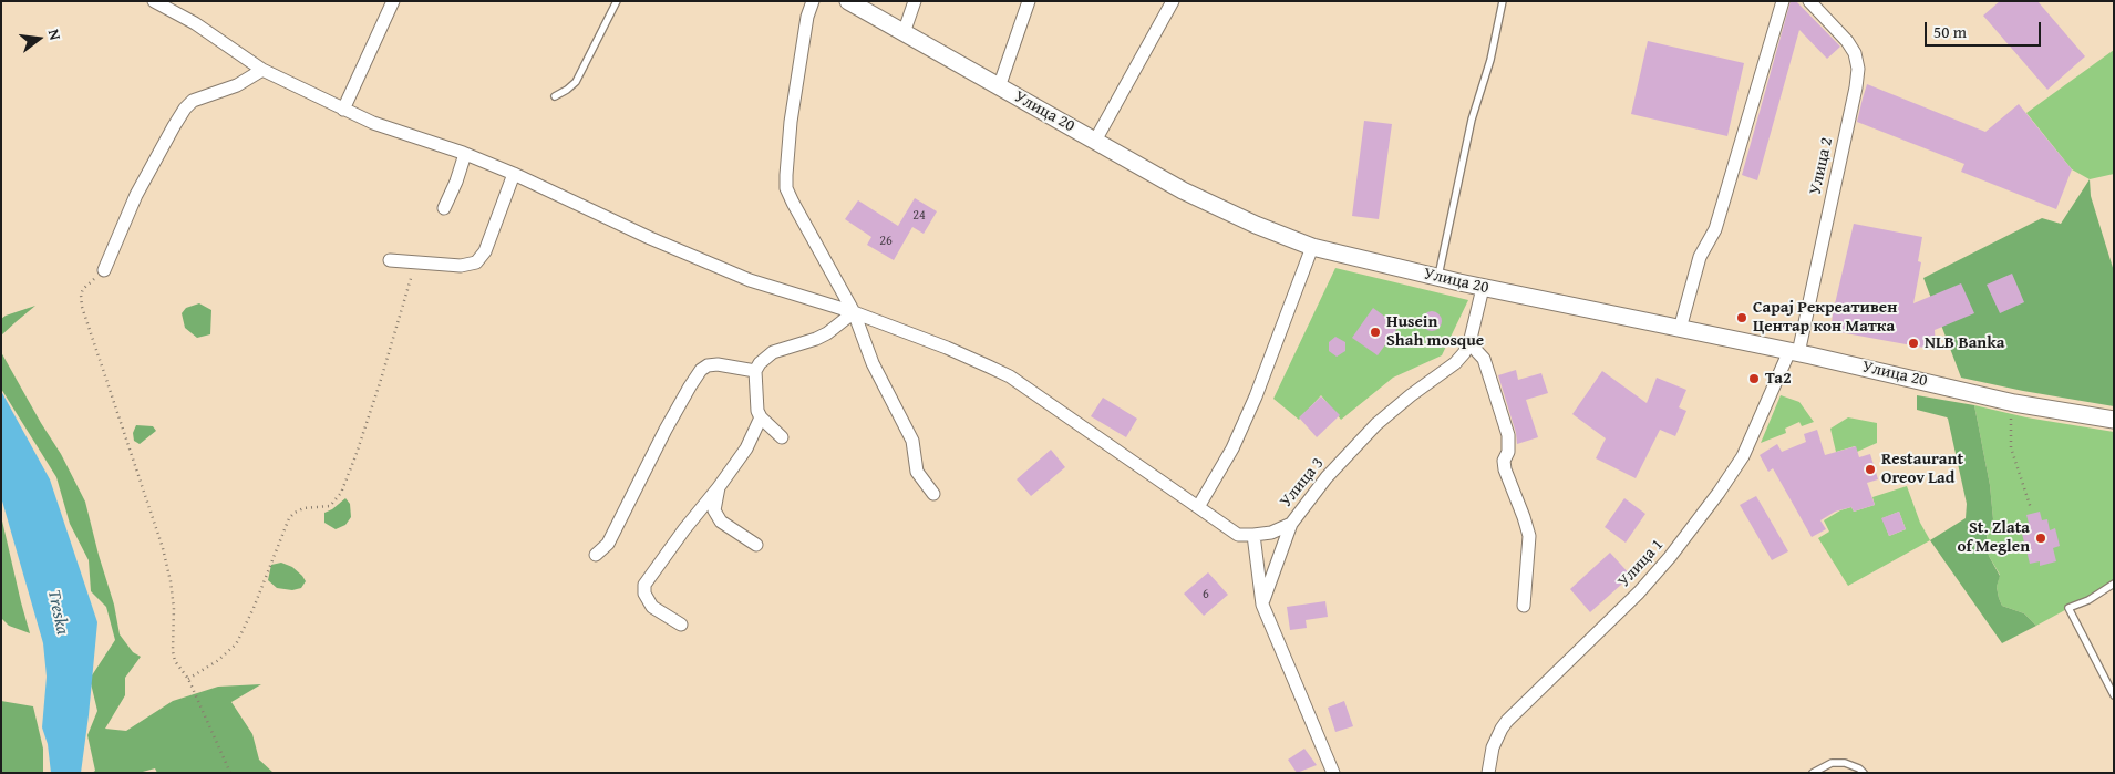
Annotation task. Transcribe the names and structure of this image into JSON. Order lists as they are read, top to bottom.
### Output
{
  "streets": {
    "street": [
      "Улица 20",
      "Улица 2",
      "Улица 3",
      "Улица 1"
    ]
  },
  "crossings": [
    ["Улица 20", "Улица 2"],
    ["Улица 20", "Улица 3"],
    ["Улица 20", "Улица 1"],
    ["Улица 2", "Улица 1"]
  ],
  "water": ["Treska"],
  "places": [
    "Сарај Рекреативен Центар кон Матка",
    "Husein Shah mosque",
    "NLB Banka",
    "Ta2",
    "Restaurant Oreov Lad",
    "St. Zlata of Meglen"
  ],
  "house_numbers": ["24", "26", "6"],
  "scale_bar": "50 m",
  "north": "right"
}
